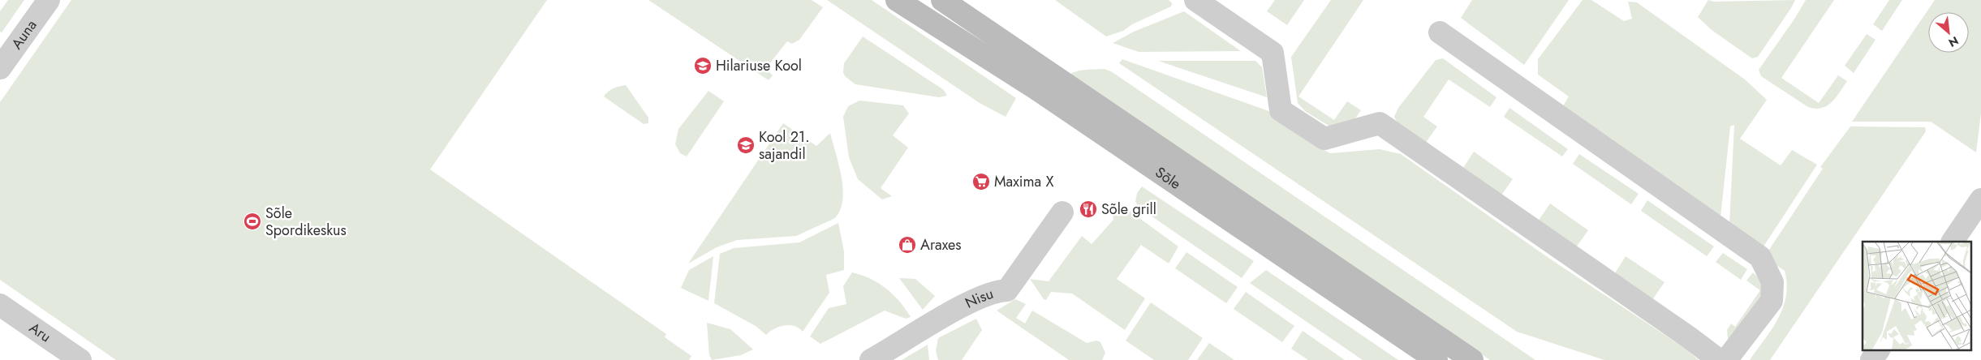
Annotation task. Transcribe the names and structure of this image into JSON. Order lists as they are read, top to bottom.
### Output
{
  "streets": {
    "main road": ["Sõle"],
    "street": ["Auna", "Nisu", "Aru"]
  },
  "places": {
    "school or university": ["Hilariuse Kool", "Kool 21. sajandil"],
    "supermarket": ["Maxima X"],
    "restaurant": ["Sõle grill"],
    "sports": ["Sõle Spordikeskus"],
    "shop": ["Araxes"]
  },
  "north": "bottom right"
}
